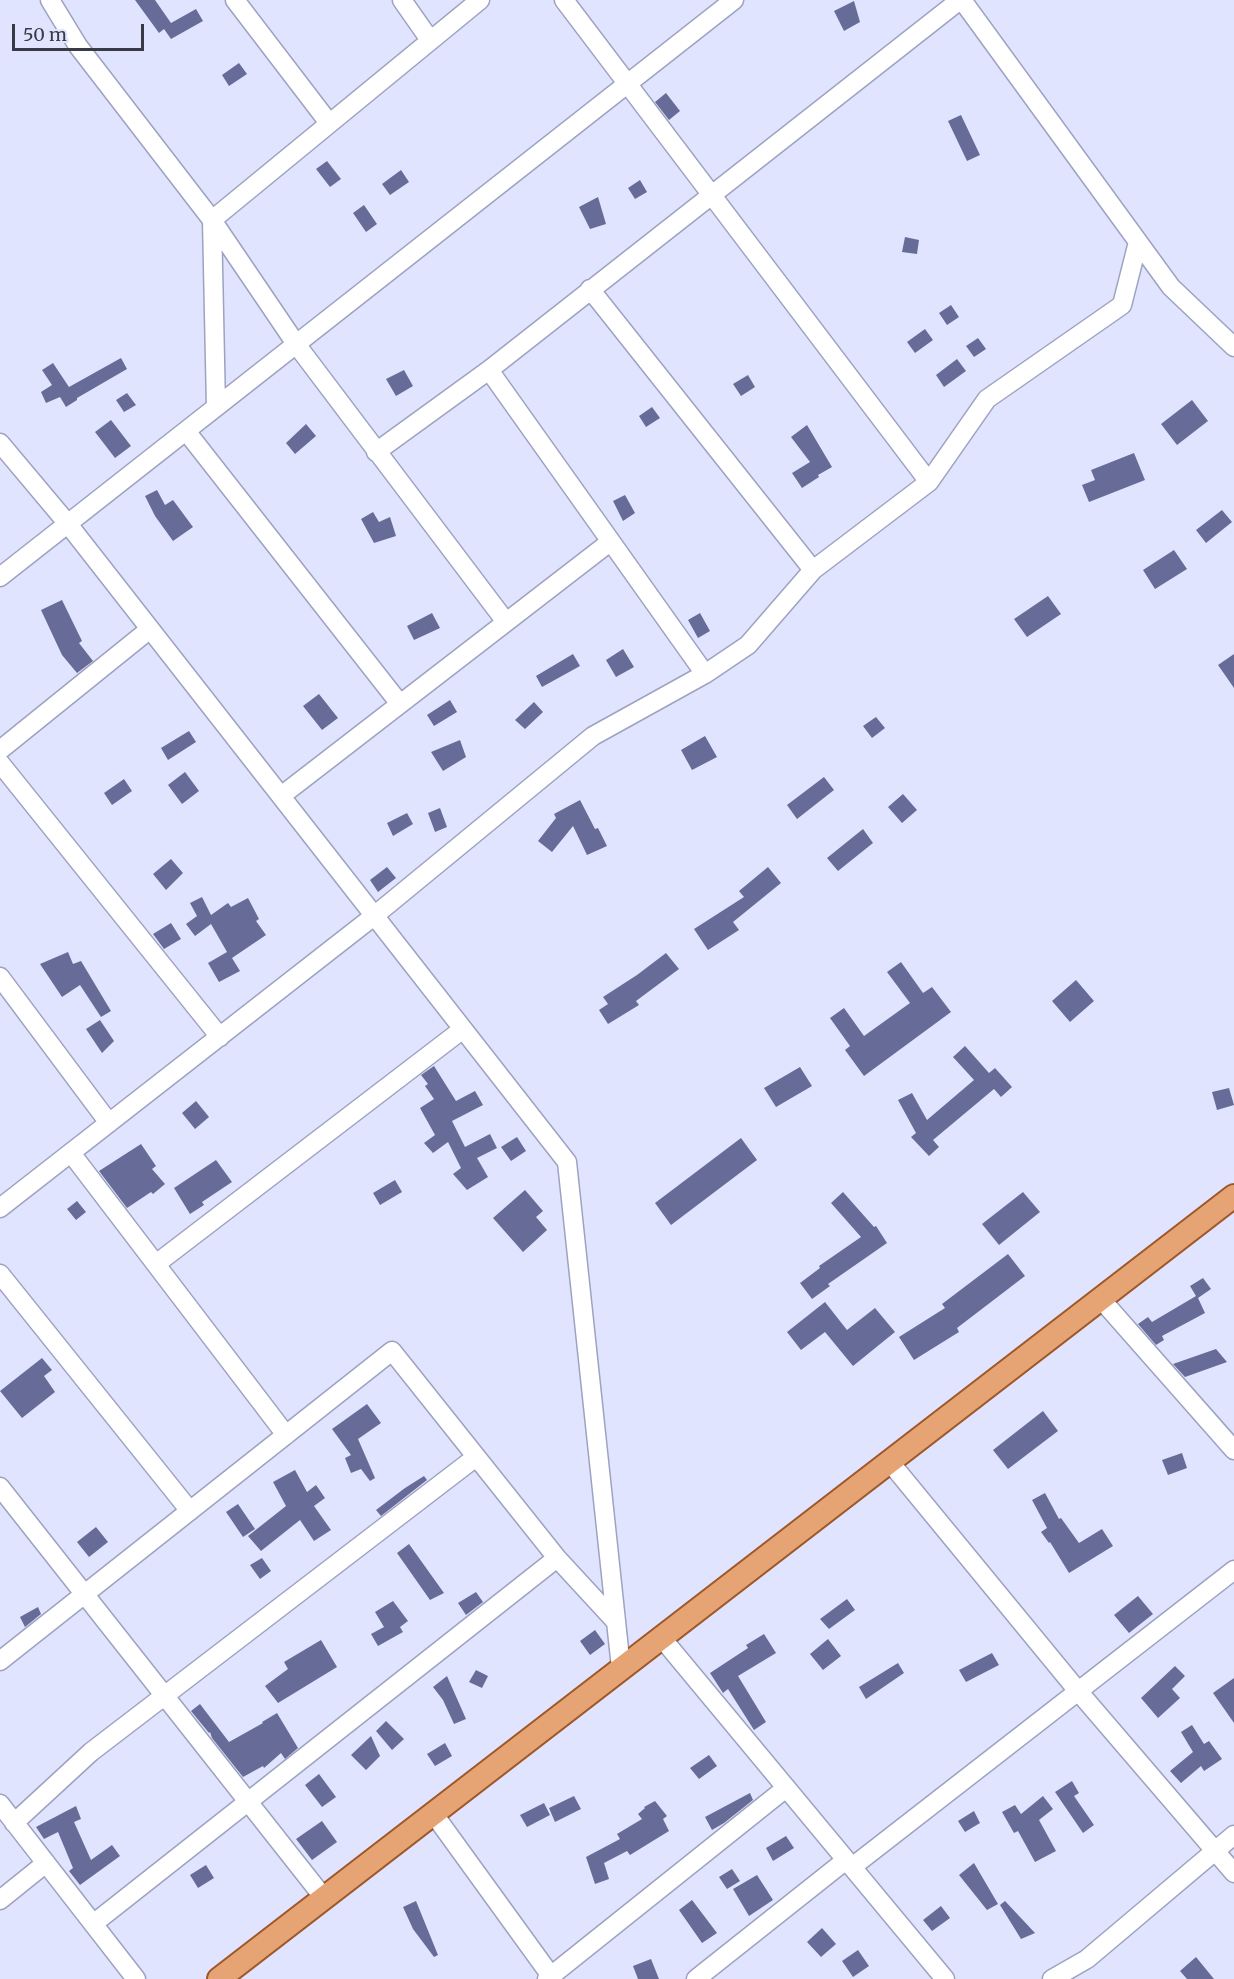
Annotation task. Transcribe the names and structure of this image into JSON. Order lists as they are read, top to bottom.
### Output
{
  "scale_bar": "50 m"
}
